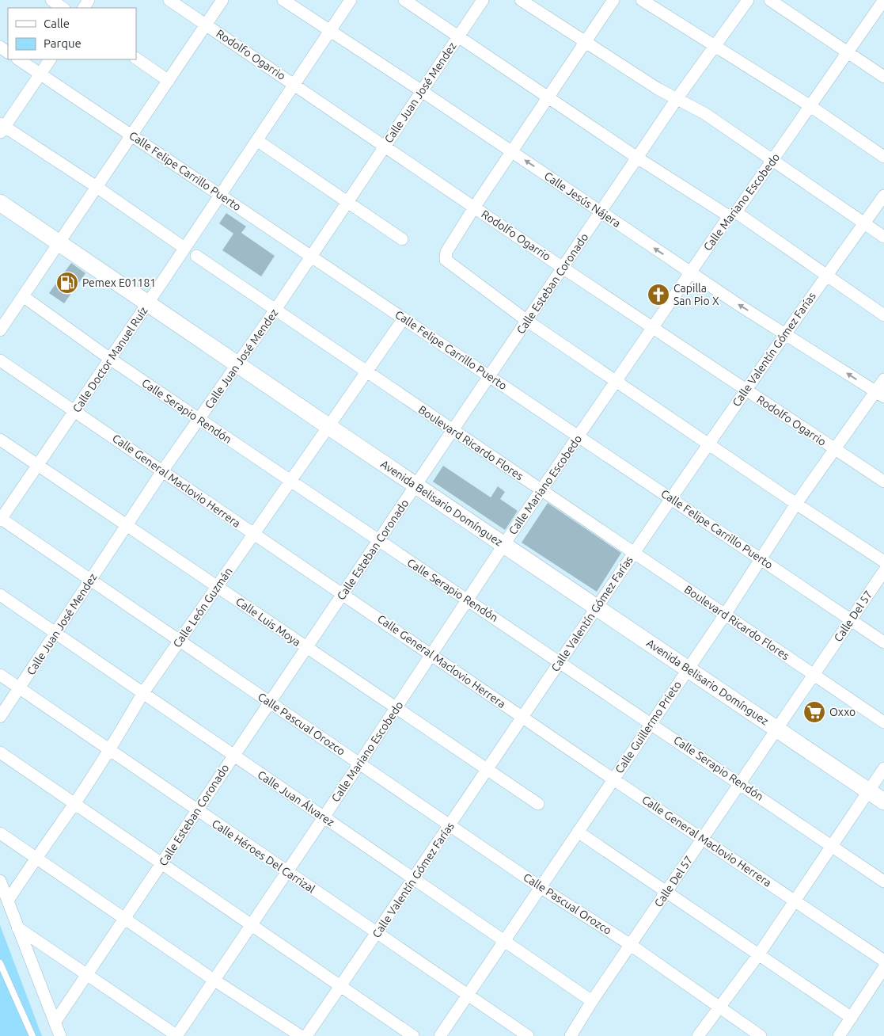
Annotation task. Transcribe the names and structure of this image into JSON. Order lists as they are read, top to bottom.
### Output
{
  "streets": {
    "street": [
      "Rodolfo Ogarrio",
      "Calle Juan José Mendez",
      "Calle Felipe Carrillo Puerto",
      "Calle Jesús Nájera",
      "Calle Mariano Escobedo",
      "Calle Esteban Coronado",
      "Calle Valentín Gómez Farías",
      "Calle Doctor Manuel Ruíz",
      "Calle Serapio Rendón",
      "Boulevard Ricardo Flores",
      "Calle General Maclovio Herrera",
      "Avenida Belisario Domínguez",
      "Calle León Guzmán",
      "Calle Del 57",
      "Calle Luis Moya",
      "Calle Pascual Orozco",
      "Calle Guillermo Prieto",
      "Calle Juan Álvarez",
      "Calle Héroes Del Carrizal"
    ]
  },
  "crossings": [
    ["Rodolfo Ogarrio", "Calle Juan José Mendez"],
    ["Rodolfo Ogarrio", "Calle Mariano Escobedo"],
    ["Rodolfo Ogarrio", "Calle Esteban Coronado"],
    ["Rodolfo Ogarrio", "Calle Valentín Gómez Farías"],
    ["Rodolfo Ogarrio", "Calle Doctor Manuel Ruíz"],
    ["Rodolfo Ogarrio", "Calle Guillermo Prieto"],
    ["Calle Juan José Mendez", "Calle Felipe Carrillo Puerto"],
    ["Calle Juan José Mendez", "Calle Jesús Nájera"],
    ["Calle Juan José Mendez", "Calle Serapio Rendón"],
    ["Calle Juan José Mendez", "Boulevard Ricardo Flores"],
    ["Calle Juan José Mendez", "Calle General Maclovio Herrera"],
    ["Calle Juan José Mendez", "Avenida Belisario Domínguez"],
    ["Calle Juan José Mendez", "Calle Luis Moya"],
    ["Calle Juan José Mendez", "Calle Pascual Orozco"],
    ["Calle Juan José Mendez", "Calle Juan Álvarez"],
    ["Calle Juan José Mendez", "Calle Héroes Del Carrizal"],
    ["Calle Felipe Carrillo Puerto", "Calle Mariano Escobedo"],
    ["Calle Felipe Carrillo Puerto", "Calle Esteban Coronado"],
    ["Calle Felipe Carrillo Puerto", "Calle Valentín Gómez Farías"],
    ["Calle Felipe Carrillo Puerto", "Calle Doctor Manuel Ruíz"],
    ["Calle Felipe Carrillo Puerto", "Calle León Guzmán"],
    ["Calle Felipe Carrillo Puerto", "Calle Del 57"],
    ["Calle Felipe Carrillo Puerto", "Calle Guillermo Prieto"],
    ["Calle Jesús Nájera", "Calle Mariano Escobedo"],
    ["Calle Jesús Nájera", "Calle Esteban Coronado"],
    ["Calle Jesús Nájera", "Calle Valentín Gómez Farías"],
    ["Calle Jesús Nájera", "Calle Doctor Manuel Ruíz"],
    ["Calle Jesús Nájera", "Calle Guillermo Prieto"],
    ["Calle Mariano Escobedo", "Calle Serapio Rendón"],
    ["Calle Mariano Escobedo", "Boulevard Ricardo Flores"],
    ["Calle Mariano Escobedo", "Calle General Maclovio Herrera"],
    ["Calle Mariano Escobedo", "Avenida Belisario Domínguez"],
    ["Calle Mariano Escobedo", "Calle Luis Moya"],
    ["Calle Mariano Escobedo", "Calle Pascual Orozco"],
    ["Calle Mariano Escobedo", "Calle Juan Álvarez"],
    ["Calle Mariano Escobedo", "Calle Héroes Del Carrizal"],
    ["Calle Esteban Coronado", "Calle Serapio Rendón"],
    ["Calle Esteban Coronado", "Boulevard Ricardo Flores"],
    ["Calle Esteban Coronado", "Calle General Maclovio Herrera"],
    ["Calle Esteban Coronado", "Avenida Belisario Domínguez"],
    ["Calle Esteban Coronado", "Calle Luis Moya"],
    ["Calle Esteban Coronado", "Calle Pascual Orozco"],
    ["Calle Esteban Coronado", "Calle Juan Álvarez"],
    ["Calle Esteban Coronado", "Calle Héroes Del Carrizal"],
    ["Calle Valentín Gómez Farías", "Calle Serapio Rendón"],
    ["Calle Valentín Gómez Farías", "Boulevard Ricardo Flores"],
    ["Calle Valentín Gómez Farías", "Calle General Maclovio Herrera"],
    ["Calle Valentín Gómez Farías", "Avenida Belisario Domínguez"],
    ["Calle Valentín Gómez Farías", "Calle Luis Moya"],
    ["Calle Valentín Gómez Farías", "Calle Pascual Orozco"],
    ["Calle Valentín Gómez Farías", "Calle Juan Álvarez"],
    ["Calle Valentín Gómez Farías", "Calle Héroes Del Carrizal"],
    ["Calle Doctor Manuel Ruíz", "Calle Serapio Rendón"],
    ["Calle Doctor Manuel Ruíz", "Calle General Maclovio Herrera"],
    ["Calle Doctor Manuel Ruíz", "Avenida Belisario Domínguez"],
    ["Calle Doctor Manuel Ruíz", "Calle Luis Moya"],
    ["Calle Doctor Manuel Ruíz", "Calle Pascual Orozco"],
    ["Calle Serapio Rendón", "Calle León Guzmán"],
    ["Calle Serapio Rendón", "Calle Del 57"],
    ["Calle Serapio Rendón", "Calle Guillermo Prieto"],
    ["Boulevard Ricardo Flores", "Calle León Guzmán"],
    ["Boulevard Ricardo Flores", "Calle Del 57"],
    ["Boulevard Ricardo Flores", "Calle Guillermo Prieto"],
    ["Calle General Maclovio Herrera", "Calle León Guzmán"],
    ["Calle General Maclovio Herrera", "Calle Del 57"],
    ["Calle General Maclovio Herrera", "Calle Guillermo Prieto"],
    ["Avenida Belisario Domínguez", "Calle León Guzmán"],
    ["Avenida Belisario Domínguez", "Calle Del 57"],
    ["Avenida Belisario Domínguez", "Calle Guillermo Prieto"],
    ["Calle León Guzmán", "Calle Luis Moya"],
    ["Calle León Guzmán", "Calle Pascual Orozco"],
    ["Calle León Guzmán", "Calle Juan Álvarez"],
    ["Calle León Guzmán", "Calle Héroes Del Carrizal"],
    ["Calle Del 57", "Calle Pascual Orozco"],
    ["Calle Del 57", "Calle Juan Álvarez"],
    ["Calle Pascual Orozco", "Calle Guillermo Prieto"],
    ["Calle Guillermo Prieto", "Calle Juan Álvarez"],
    ["Calle Guillermo Prieto", "Calle Héroes Del Carrizal"]
  ],
  "places": {
    "fuel station": ["Pemex E01181"],
    "church": ["Capilla San Pio X"],
    "supermarket": ["Oxxo"]
  },
  "legend": ["Calle", "Parque"]
}
